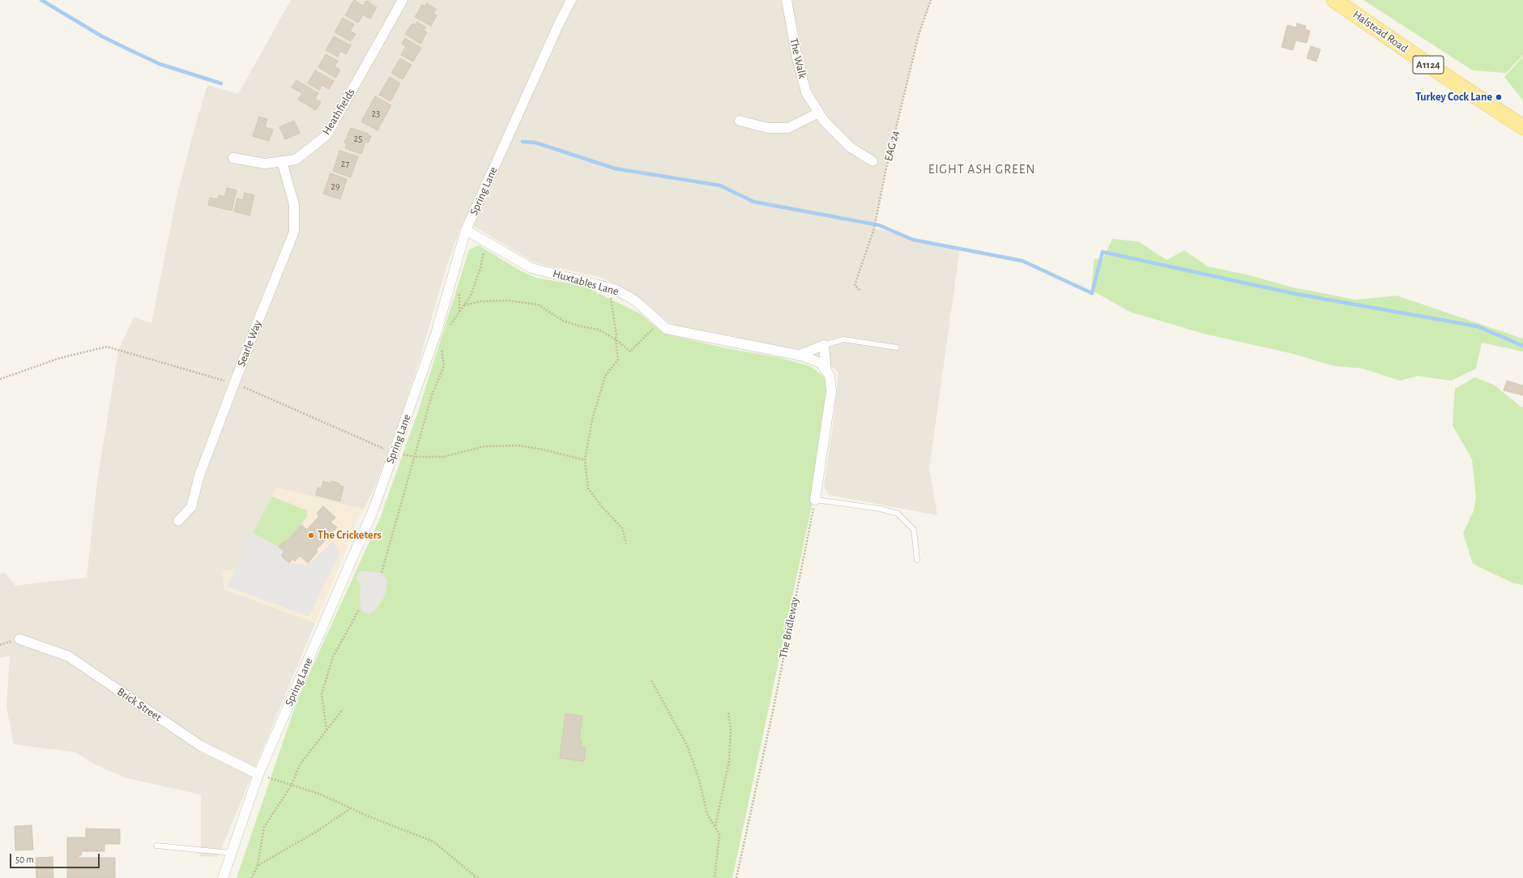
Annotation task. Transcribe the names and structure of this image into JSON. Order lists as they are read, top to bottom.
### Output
{
  "streets": {
    "main road": ["Halstead Road", "A1124"],
    "street": [
      "The Walk",
      "Heathfields",
      "Spring Lane",
      "Huxtables Lane",
      "Searle Way",
      "Brick Street"
    ],
    "path": ["EAG 24", "The Bridleway"]
  },
  "crossings": [
    ["Heathfields", "Searle Way"],
    ["Spring Lane", "Huxtables Lane"],
    ["Spring Lane", "Brick Street"]
  ],
  "districts": ["EIGHT ASH GREEN"],
  "places": ["Turkey Cock Lane", "The Cricketers"],
  "house_numbers": [
    "23",
    "25",
    "27",
    "29"
  ],
  "scale_bar": "50 m"
}
